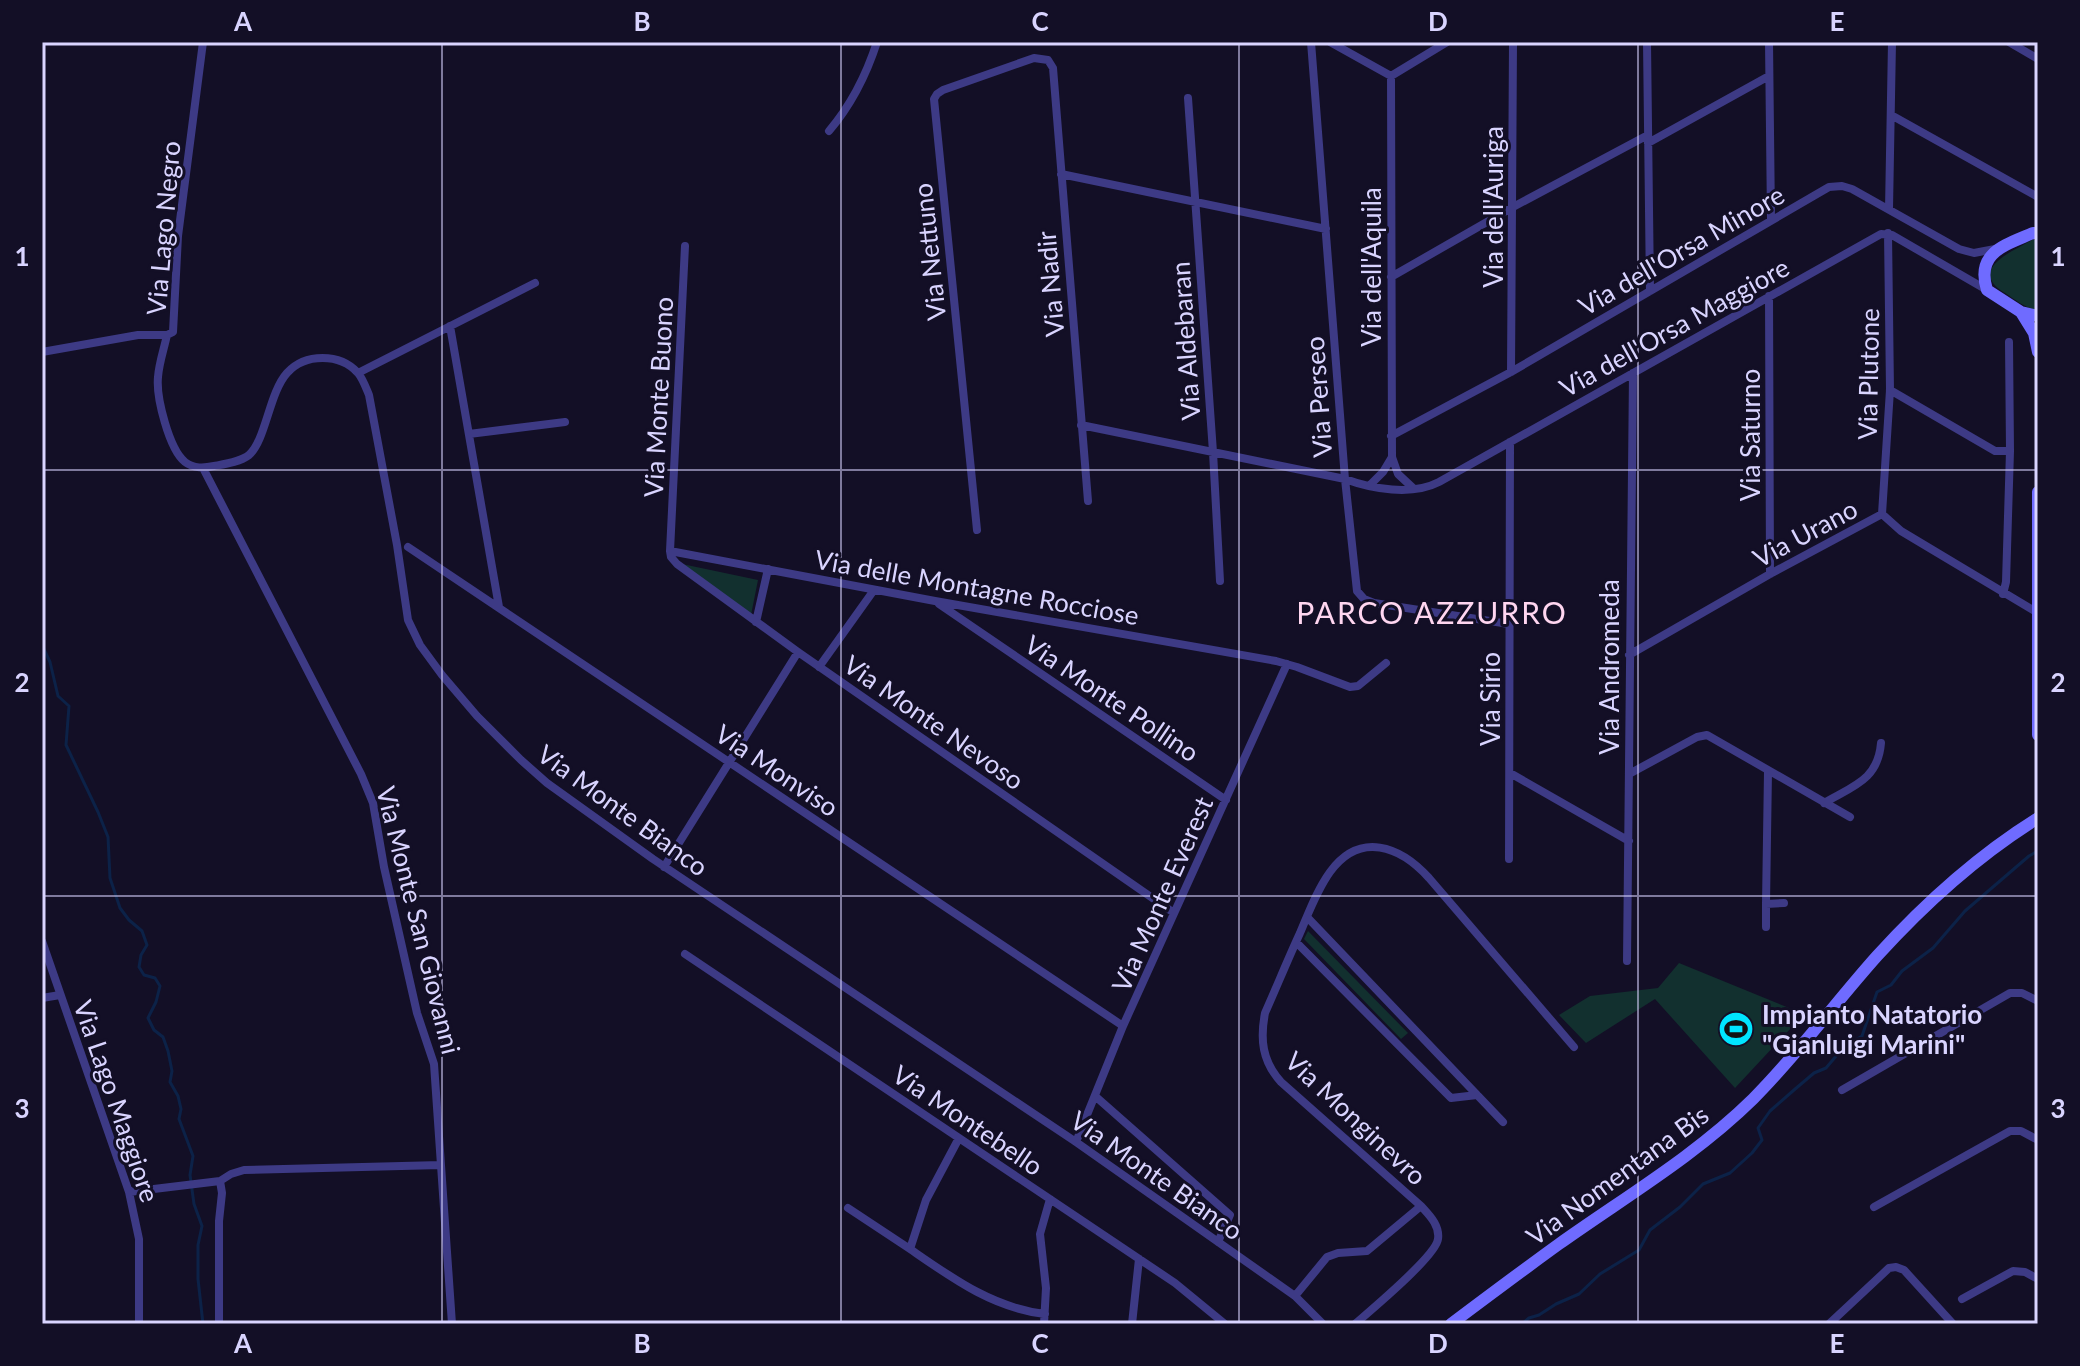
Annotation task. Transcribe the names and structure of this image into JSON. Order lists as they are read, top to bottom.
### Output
{
  "streets": {
    "main road": ["Via Nomentana Bis"],
    "street": [
      "Via dell'Auriga",
      "Via Lago Negro",
      "Via dell'Orsa Minore",
      "Via Nettuno",
      "Via dell'Aquila",
      "Via Nadir",
      "Via dell'Orsa Maggiore",
      "Via Aldebaran",
      "Via Plutone",
      "Via Monte Buono",
      "Via Perseo",
      "Via Saturno",
      "Via Urano",
      "Via delle Montagne Rocciose",
      "Via Andromeda",
      "Via Monte Pollino",
      "Via Sirio",
      "Via Monte Nevoso",
      "Via Monviso",
      "Via Monte Bianco",
      "Via Monte Everest",
      "Via Monte San Giovanni",
      "Via Lago Maggiore",
      "Via Monginevro",
      "Via Montebello"
    ]
  },
  "crossings": [
    ["Via dell'Auriga", "Via dell'Orsa Minore"],
    ["Via dell'Orsa Minore", "Via dell'Aquila"],
    ["Via Nettuno", "Via Nadir"],
    ["Via dell'Orsa Maggiore", "Via Plutone"],
    ["Via dell'Orsa Maggiore", "Via Saturno"],
    ["Via dell'Orsa Maggiore", "Via Andromeda"],
    ["Via dell'Orsa Maggiore", "Via Sirio"],
    ["Via Plutone", "Via Urano"],
    ["Via Monte Buono", "Via delle Montagne Rocciose"],
    ["Via Monte Buono", "Via Monte Nevoso"],
    ["Via Perseo", "Via Sirio"],
    ["Via Saturno", "Via Urano"],
    ["Via Urano", "Via Andromeda"],
    ["Via delle Montagne Rocciose", "Via Monte Pollino"],
    ["Via delle Montagne Rocciose", "Via Monte Nevoso"],
    ["Via delle Montagne Rocciose", "Via Monte Everest"],
    ["Via Monte Pollino", "Via Monte Everest"],
    ["Via Monte Nevoso", "Via Monte Everest"],
    ["Via Monviso", "Via Monte Everest"],
    ["Via Monte Bianco", "Via Monte Everest"]
  ],
  "districts": ["PARCO AZZURRO"],
  "places": {
    "sports": ["Impianto Natatorio \"Gianluigi Marini\""]
  },
  "grid": {
    "columns": [
      "A",
      "B",
      "C",
      "D",
      "E"
    ],
    "rows": ["1", "2", "3"]
  }
}
